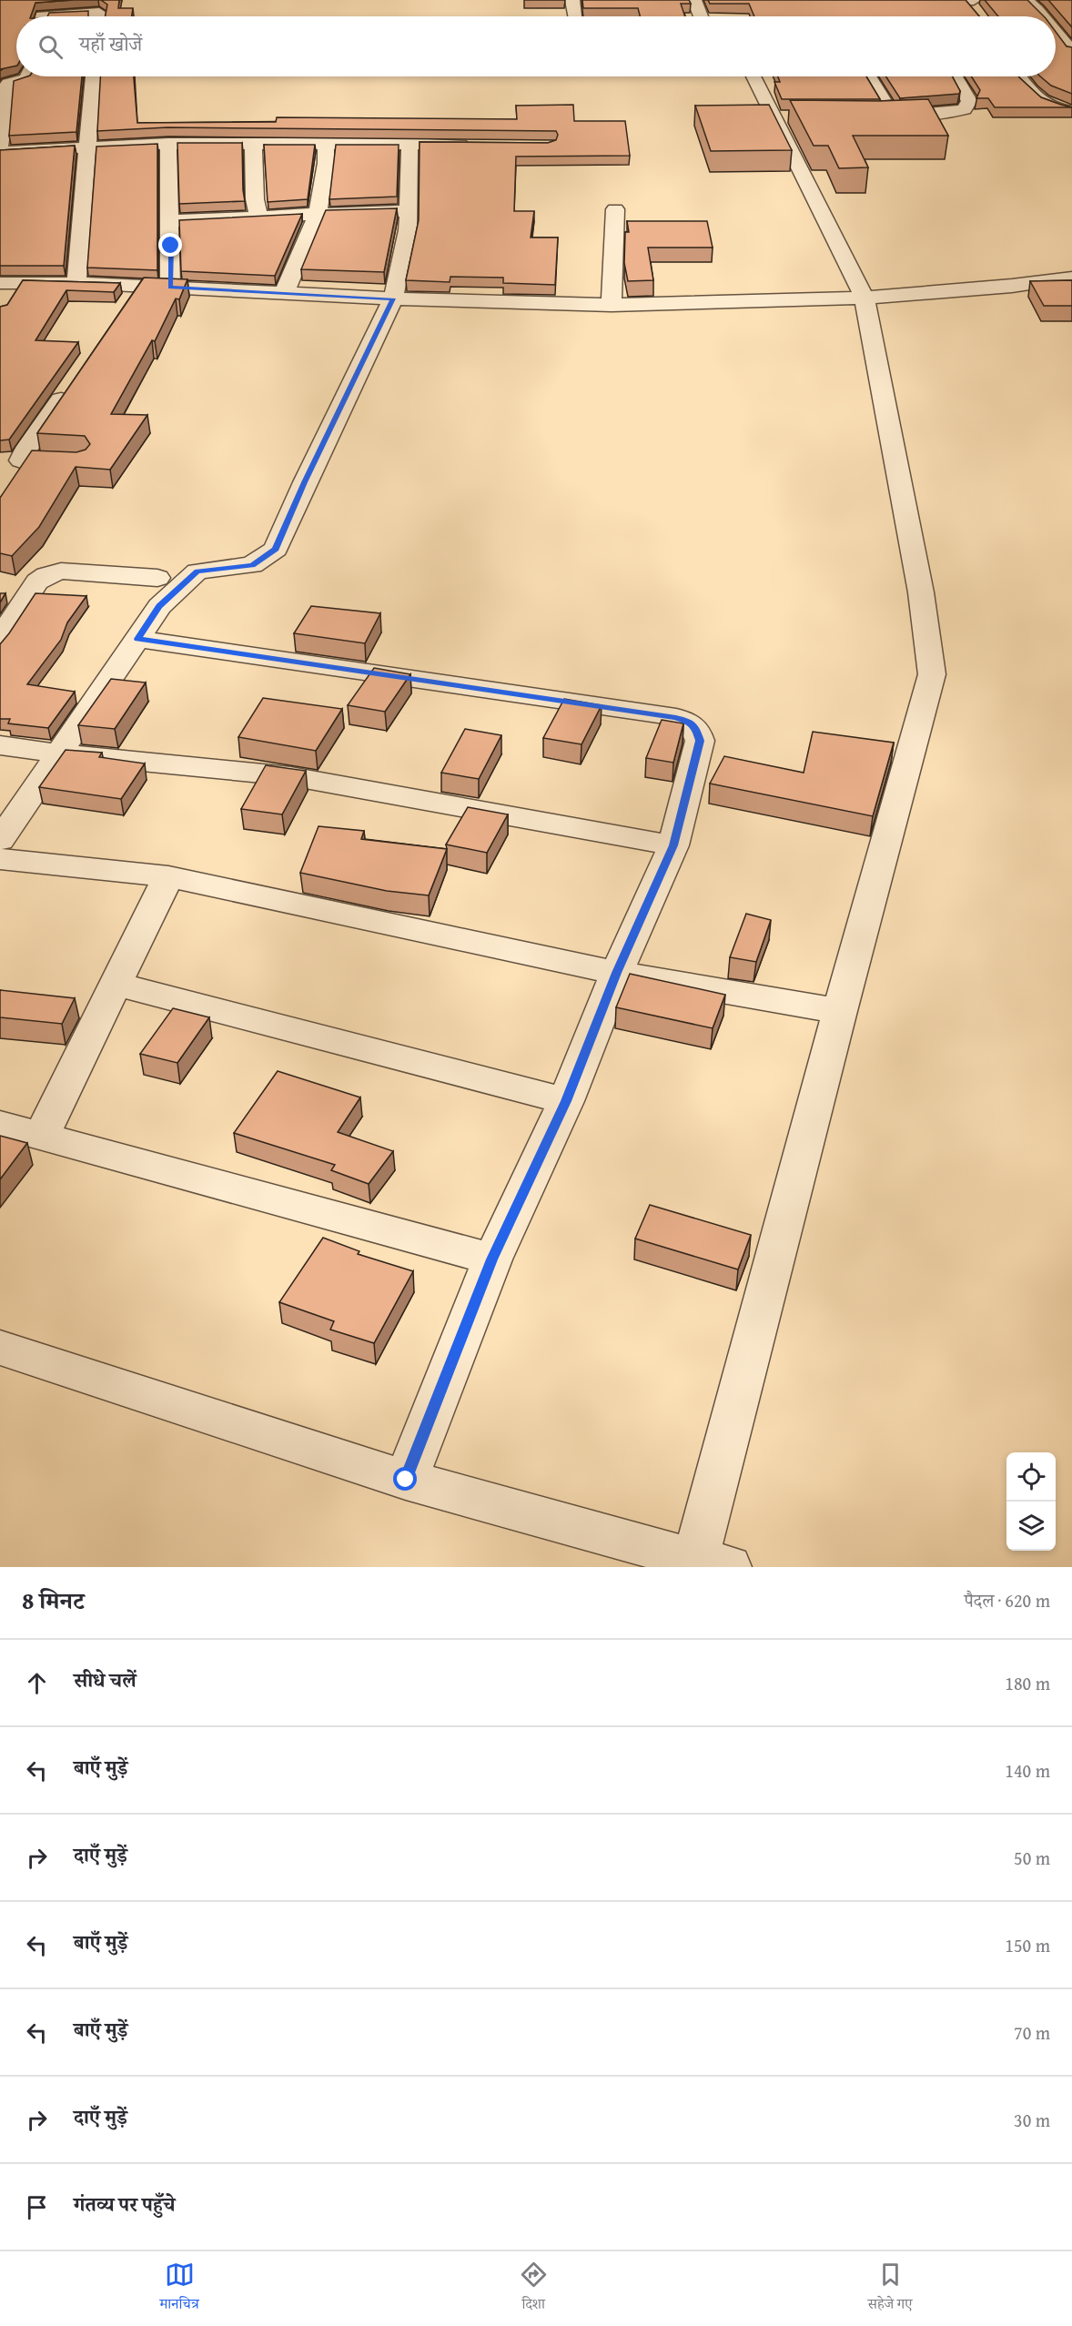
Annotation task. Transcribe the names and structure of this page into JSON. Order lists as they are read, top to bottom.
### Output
{
  "page": {
    "search": "यहाँ खोजें",
    "heading": ["8 मिनट", "पैदल · 620 m"],
    "list": [
      ["सीधे चलें", "180 m"],
      ["बाएँ मुड़ें", "140 m"],
      ["दाएँ मुड़ें", "50 m"],
      ["बाएँ मुड़ें", "150 m"],
      ["बाएँ मुड़ें", "70 m"],
      ["दाएँ मुड़ें", "30 m"],
      "गंतव्य पर पहुँचे"
    ],
    "nav": ["मानचित्र", "दिशा", "सहेजे गए"]
  }
}
